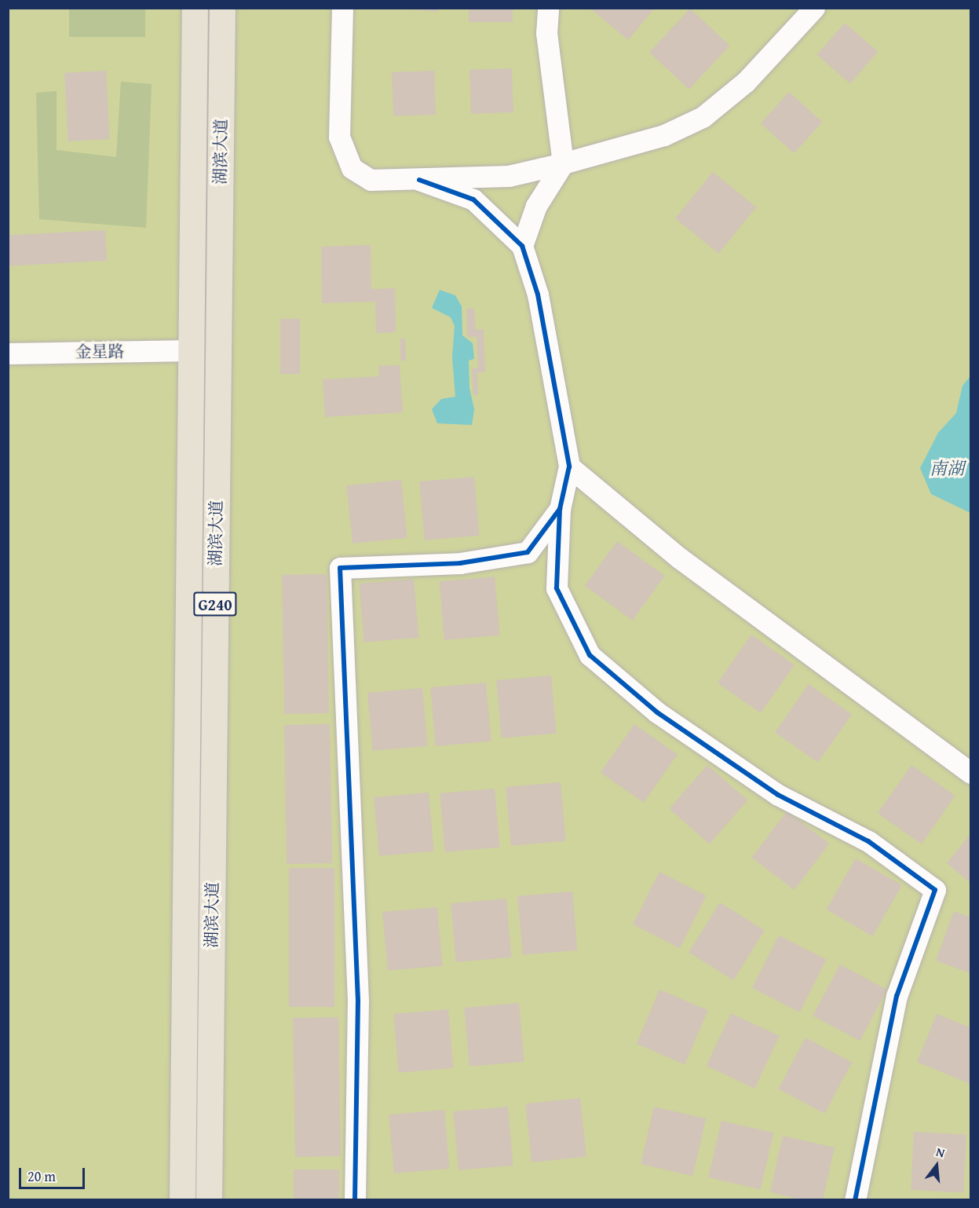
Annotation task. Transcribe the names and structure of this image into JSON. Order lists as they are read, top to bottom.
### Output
{
  "streets": {
    "highway": ["湖滨大道", "G240"],
    "street": ["金星路"]
  },
  "crossings": [
    ["湖滨大道", "金星路"]
  ],
  "water": ["南湖"],
  "scale_bar": "20 m",
  "north": "top"
}
